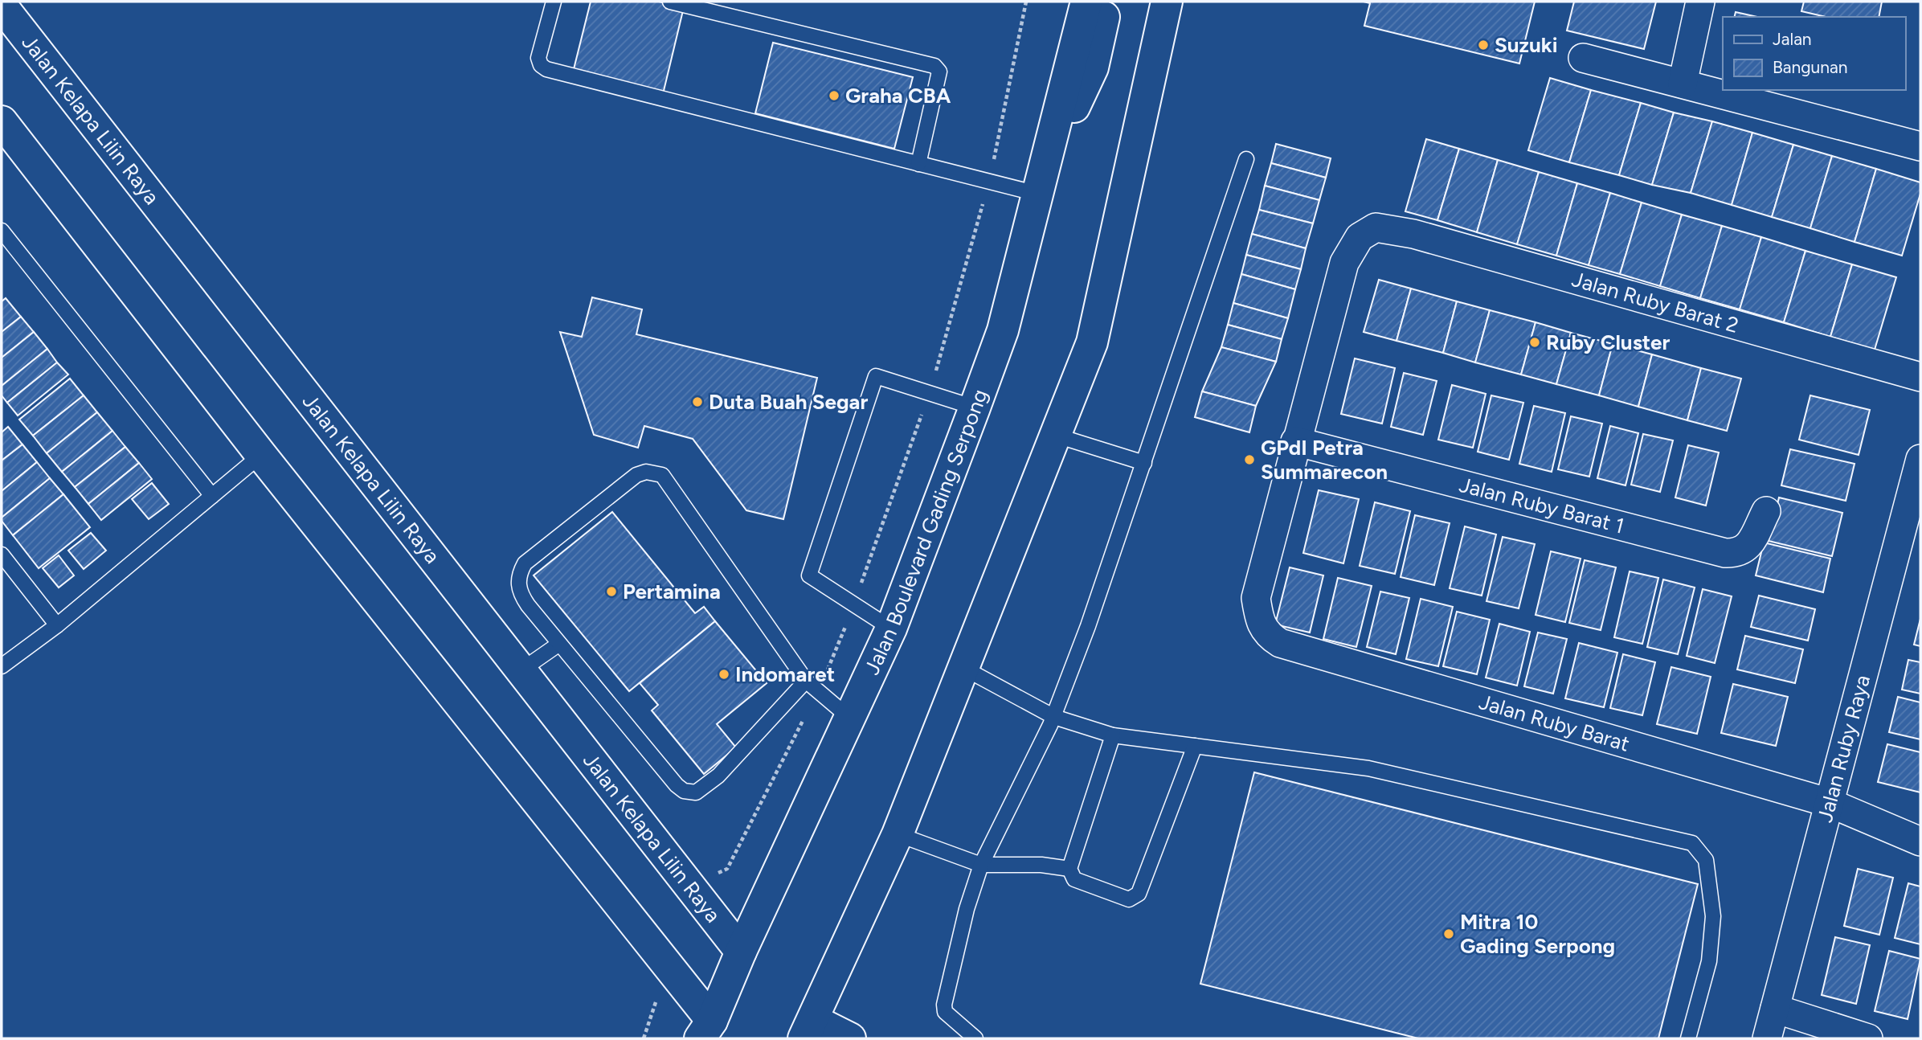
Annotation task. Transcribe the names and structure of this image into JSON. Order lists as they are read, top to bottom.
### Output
{
  "streets": {
    "main road": ["Jalan Kelapa Lilin Raya", "Jalan Boulevard Gading Serpong"],
    "street": [
      "Jalan Ruby Barat 2",
      "Jalan Ruby Barat 1",
      "Jalan Ruby Barat",
      "Jalan Ruby Raya"
    ]
  },
  "crossings": [
    ["Jalan Kelapa Lilin Raya", "Jalan Boulevard Gading Serpong"],
    ["Jalan Ruby Barat 2", "Jalan Ruby Barat 1"],
    ["Jalan Ruby Barat 2", "Jalan Ruby Barat"],
    ["Jalan Ruby Barat 1", "Jalan Ruby Barat"],
    ["Jalan Ruby Barat", "Jalan Ruby Raya"]
  ],
  "places": [
    "Suzuki",
    "Graha CBA",
    "Ruby Cluster",
    "Duta Buah Segar",
    "GPdI Petra Summarecon",
    "Pertamina",
    "Indomaret",
    "Mitra 10 Gading Serpong"
  ],
  "legend": ["Jalan", "Bangunan"]
}
